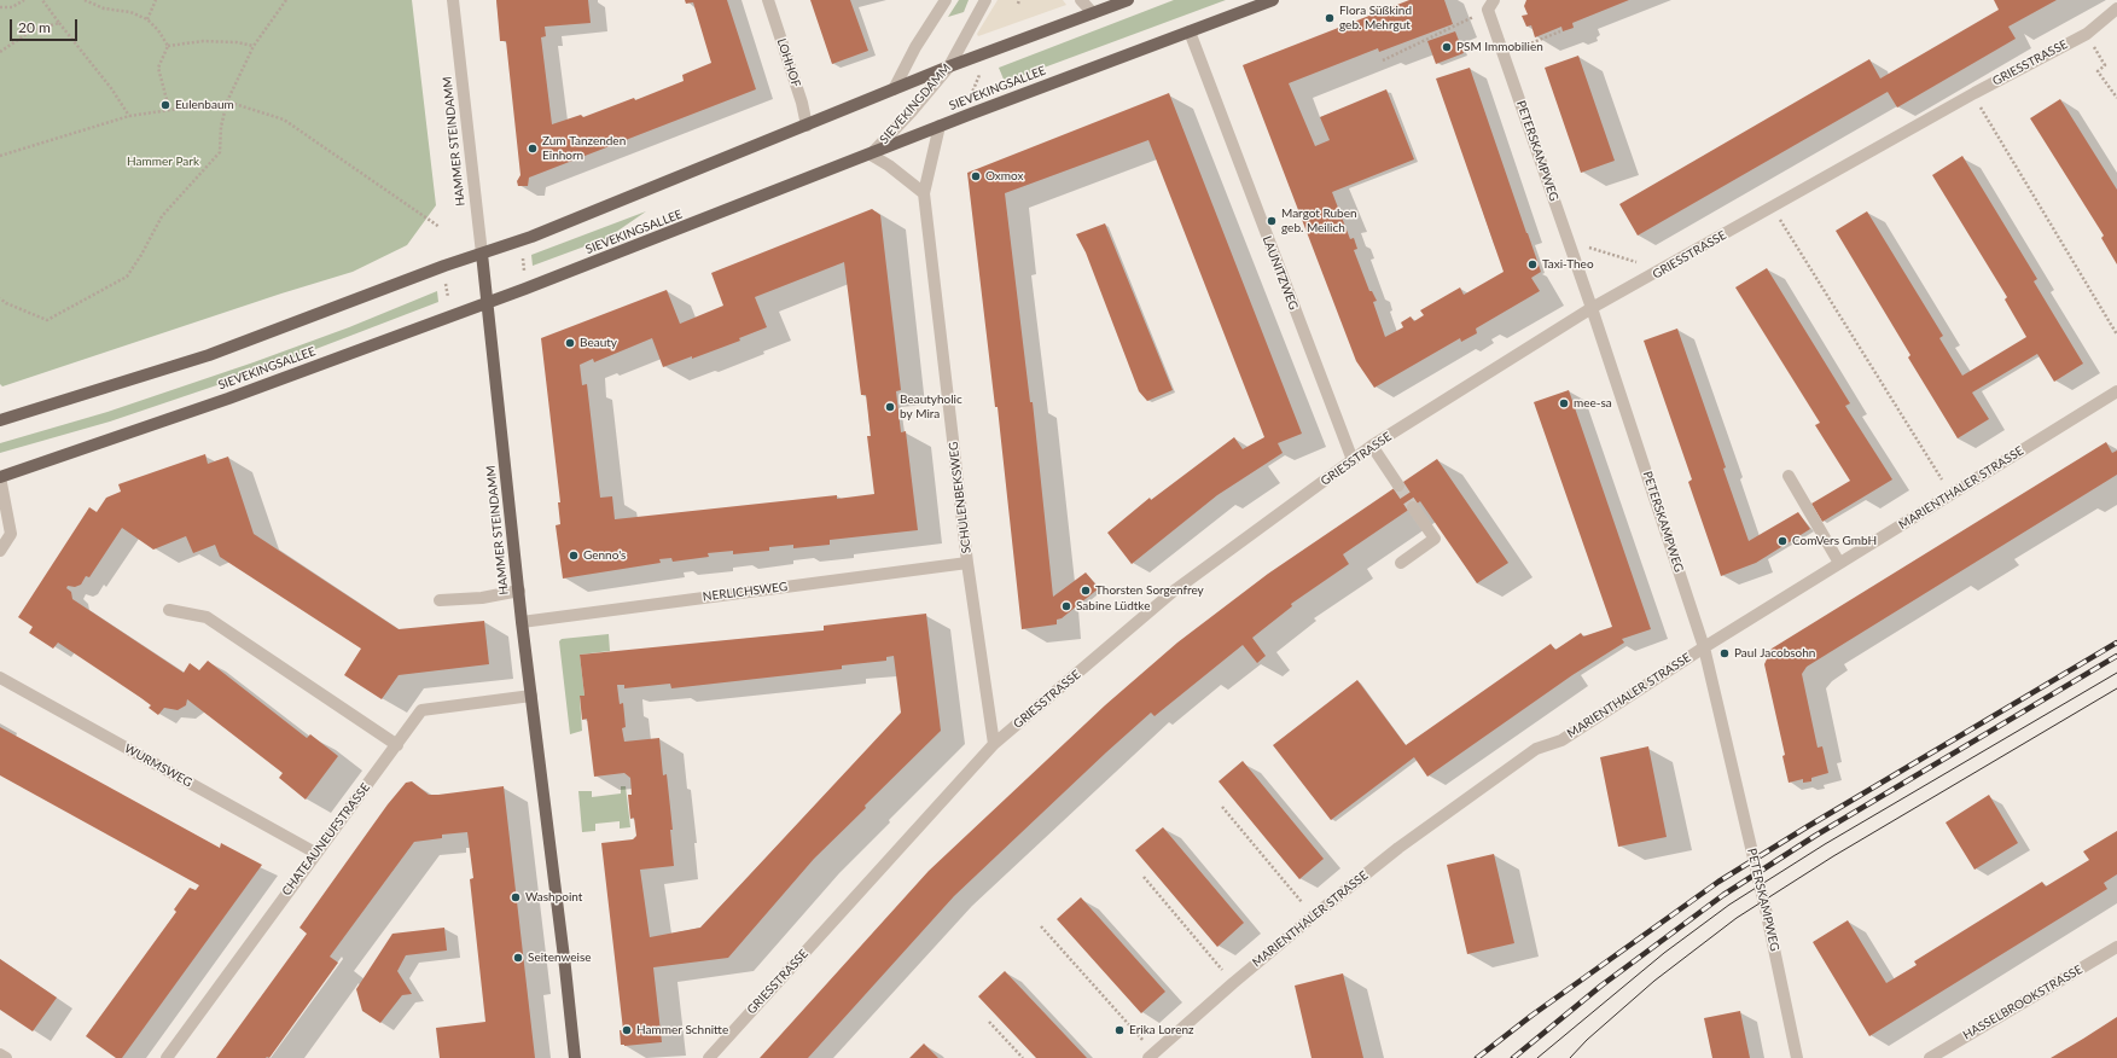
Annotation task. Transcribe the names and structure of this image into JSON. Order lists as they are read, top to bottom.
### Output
{
  "streets": {
    "main road": ["SIEVEKINGSALLEE", "HAMMER STEINDAMM"],
    "street": [
      "LOHHOF",
      "GRIESSTRASSE",
      "SIEVEKINGDAMM",
      "PETERSKAMPWEG",
      "LAUNITZWEG",
      "MARIENTHALER STRASSE",
      "SCHULENBEKSWEG",
      "NERLICHSWEG",
      "WURMSWEG",
      "CHATEAUNEUFSTRASSE",
      "HASSELBROOKSTRASSE"
    ]
  },
  "crossings": [
    ["GRIESSTRASSE", "PETERSKAMPWEG"],
    ["GRIESSTRASSE", "LAUNITZWEG"],
    ["GRIESSTRASSE", "SCHULENBEKSWEG"],
    ["SIEVEKINGSALLEE", "SIEVEKINGDAMM"],
    ["SIEVEKINGSALLEE", "HAMMER STEINDAMM"],
    ["SIEVEKINGSALLEE", "LAUNITZWEG"],
    ["SIEVEKINGSALLEE", "SCHULENBEKSWEG"],
    ["HAMMER STEINDAMM", "NERLICHSWEG"],
    ["HAMMER STEINDAMM", "CHATEAUNEUFSTRASSE"],
    ["PETERSKAMPWEG", "MARIENTHALER STRASSE"],
    ["SCHULENBEKSWEG", "NERLICHSWEG"],
    ["WURMSWEG", "CHATEAUNEUFSTRASSE"]
  ],
  "parks": ["Hammer Park"],
  "places": [
    "Flora Süßkind geb. Mehrgut",
    "PSM Immobilien",
    "Eulenbaum",
    "Zum Tanzenden Einhorn",
    "Oxmox",
    "Margot Ruben geb. Meilich",
    "Taxi-Theo",
    "Beauty",
    "mee-sa",
    "Beautyholic by Mira",
    "ComVers GmbH",
    "Genno's",
    "Thorsten Sorgenfrey",
    "Sabine Lüdtke",
    "Paul Jacobsohn",
    "Washpoint",
    "Seitenweise",
    "Hammer Schnitte",
    "Erika Lorenz"
  ],
  "scale_bar": "20 m"
}
